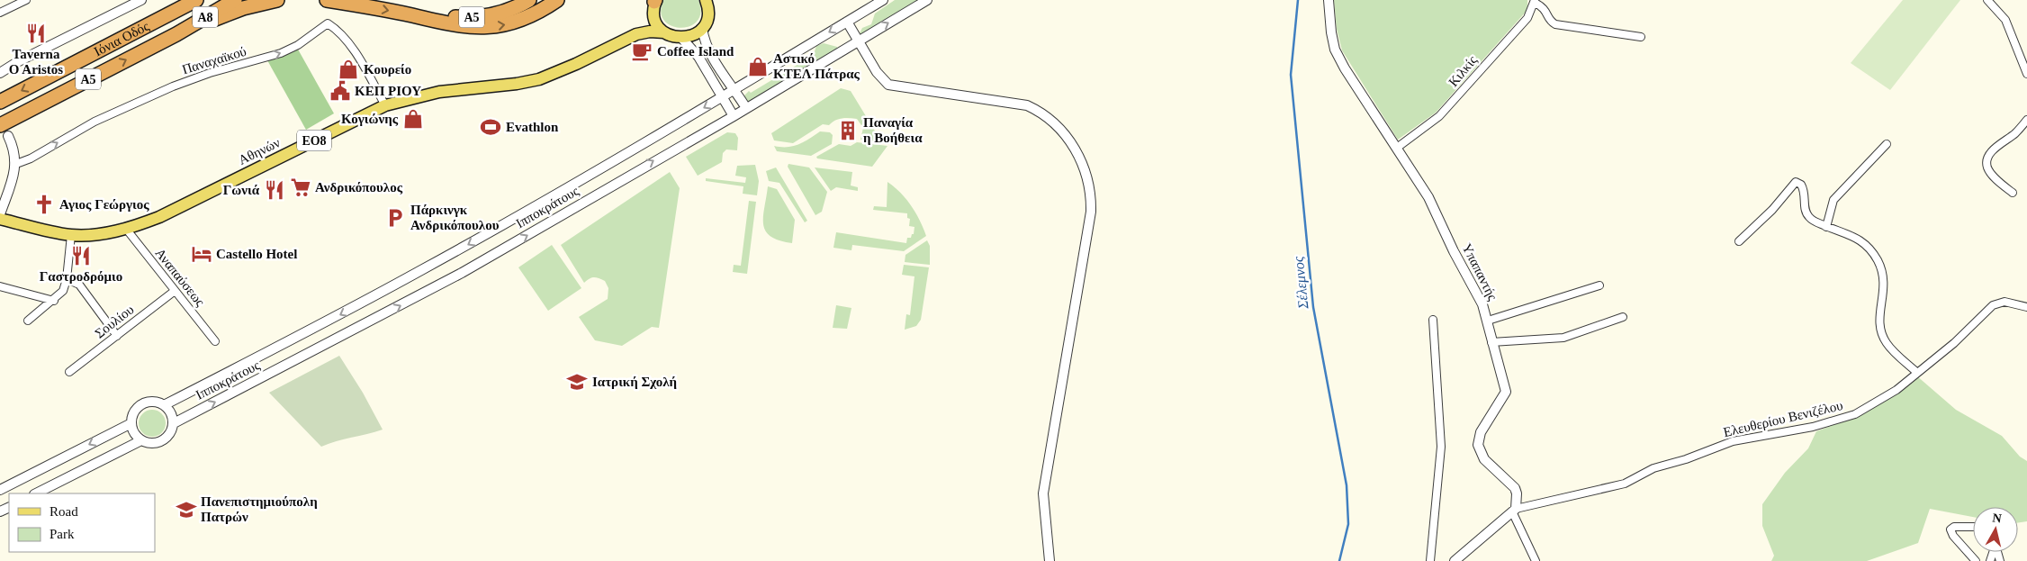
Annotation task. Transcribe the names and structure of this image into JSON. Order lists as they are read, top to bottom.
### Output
{
  "streets": {
    "highway": ["Α8", "Α5", "Ιόνια Οδός"],
    "main road": ["ΕΟ8", "Αθηνών"],
    "street": [
      "Παναχαϊκού",
      "Κιλκίς",
      "Ιπποκράτους",
      "Υπαπαντής",
      "Αναπαύσεως",
      "Σουλίου",
      "Ελευθερίου Βενιζέλου"
    ]
  },
  "crossings": [
    ["Α8", "Α5"],
    ["Α8", "Ιόνια Οδός"],
    ["Α5", "Ιόνια Οδός"],
    ["Παναχαϊκού", "Αθηνών"],
    ["Κιλκίς", "Υπαπαντής"],
    ["Αθηνών", "Αναπαύσεως"],
    ["Υπαπαντής", "Ελευθερίου Βενιζέλου"],
    ["Αναπαύσεως", "Σουλίου"]
  ],
  "one_way": ["Παναχαϊκού"],
  "water": ["Σέλεμνος"],
  "places": {
    "restaurant": ["Taverna O Aristos", "Γωνιά", "Γαστροδρόμιο"],
    "cafe": ["Coffee Island"],
    "shop": ["Αστικό ΚΤΕΛ Πάτρας", "Κουρείο", "Κογιώνης"],
    "public building": ["ΚΕΠ ΡΙΟΥ"],
    "sports": ["Evathlon"],
    "building": ["Παναγία η Βοήθεια"],
    "supermarket": ["Ανδρικόπουλος"],
    "church": ["Αγιος Γεώργιος"],
    "parking": ["Πάρκινγκ Ανδρικόπουλου"],
    "hotel": ["Castello Hotel"],
    "school or university": ["Ιατρική Σχολή", "Πανεπιστημιούπολη Πατρών"]
  },
  "legend": ["Road", "Park"],
  "north": "top"
}
